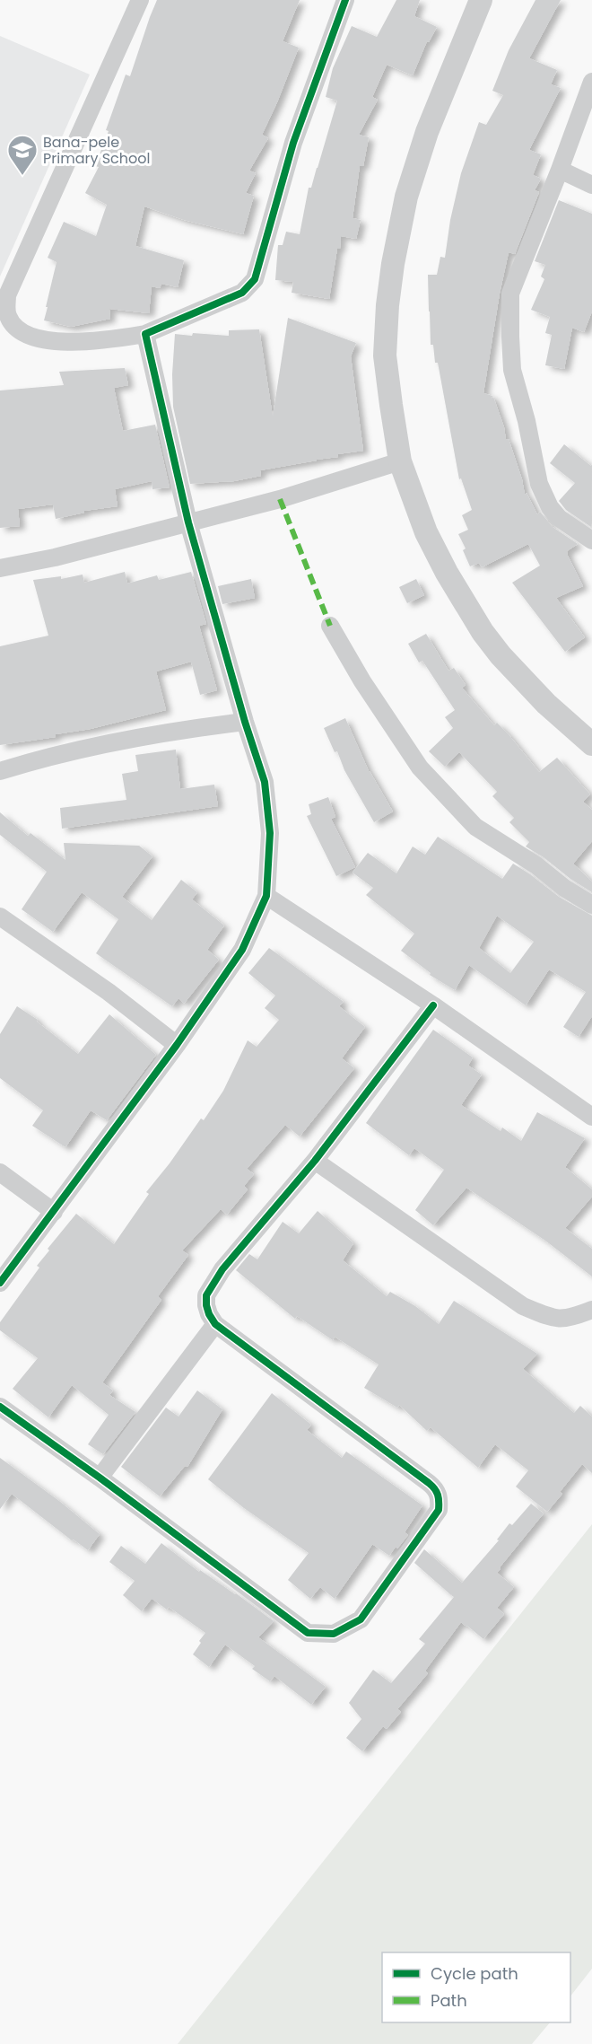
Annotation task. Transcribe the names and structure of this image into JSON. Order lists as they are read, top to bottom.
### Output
{
  "places": {
    "school or university": ["Bana-pele Primary School"]
  },
  "legend": ["Cycle path", "Path"]
}
